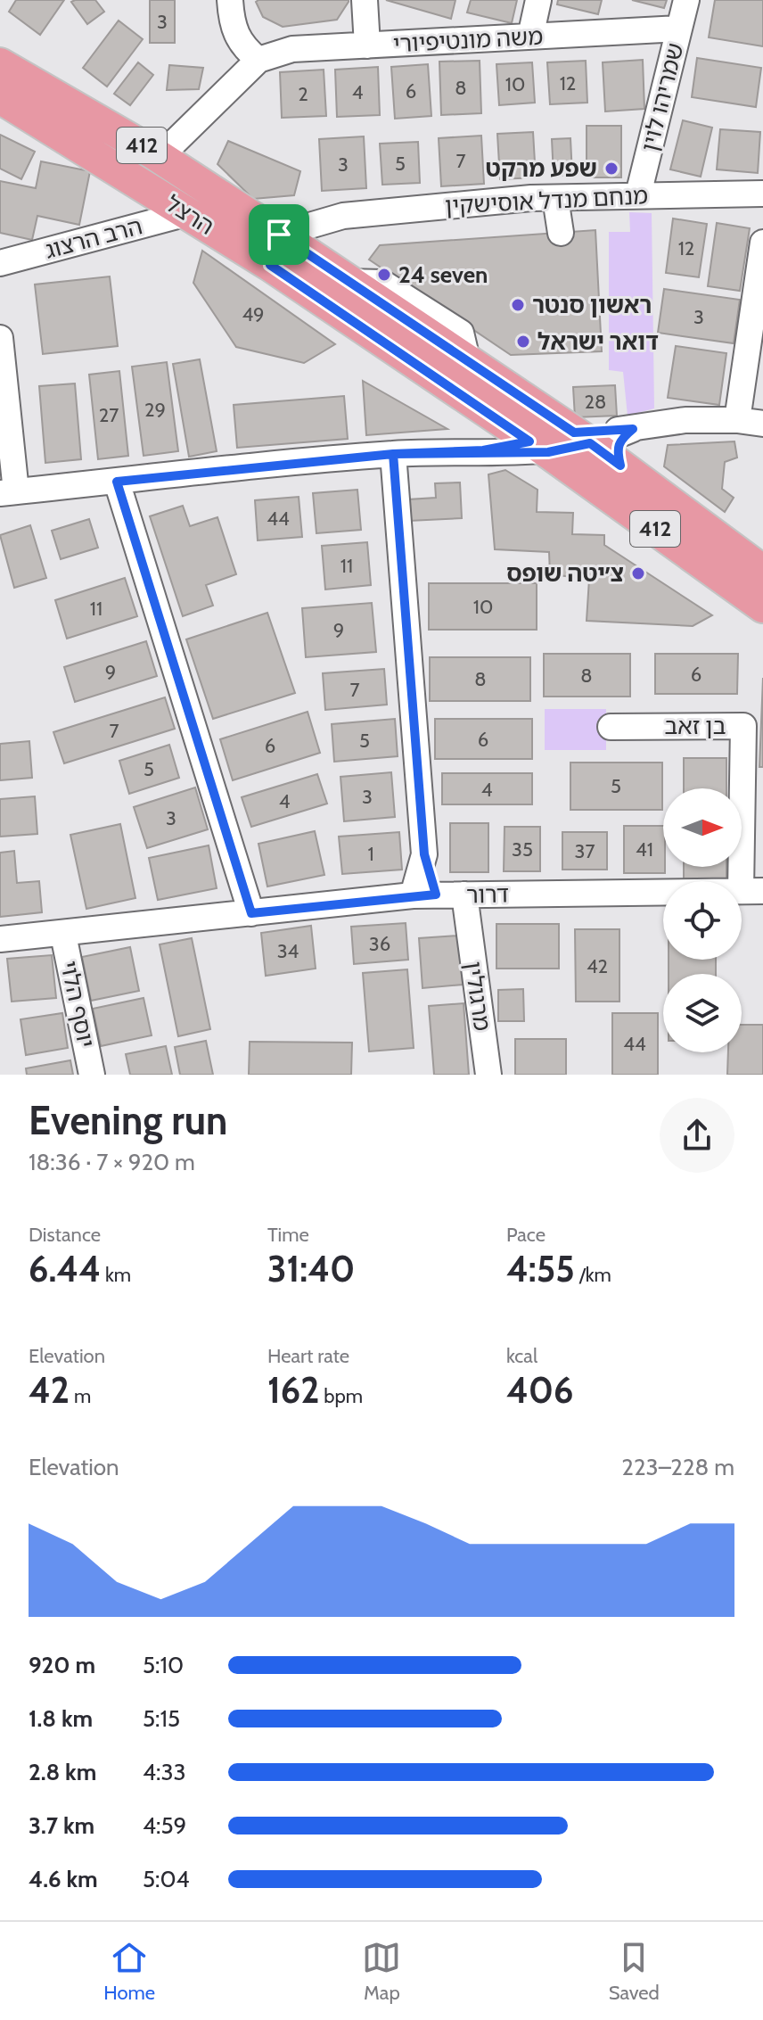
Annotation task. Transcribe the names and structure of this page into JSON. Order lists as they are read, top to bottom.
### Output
{
  "streets": {
    "main road": ["412", "הרצל"],
    "street": [
      "משה מונטיפיורי",
      "שמריהו לוין",
      "מנחם מנדל אוסישקין",
      "הרב הרצוג",
      "בן זאב",
      "דרור",
      "מרגולין",
      "יוסף הלוי"
    ]
  },
  "crossings": [
    ["משה מונטיפיורי", "שמריהו לוין"],
    ["שמריהו לוין", "מנחם מנדל אוסישקין"],
    ["מנחם מנדל אוסישקין", "הרצל"],
    ["הרצל", "הרב הרצוג"],
    ["בן זאב", "דרור"],
    ["דרור", "מרגולין"],
    ["דרור", "יוסף הלוי"]
  ],
  "places": [
    "שפע מרקט",
    "24 seven",
    "ראשון סנטר",
    "דואר ישראל",
    "צ׳יטה שופס"
  ],
  "house_numbers": [
    "3",
    "12",
    "10",
    "8",
    "6",
    "4",
    "2",
    "7",
    "5",
    "3",
    "12",
    "49",
    "3",
    "28",
    "29",
    "27",
    "44",
    "11",
    "10",
    "11",
    "9",
    "9",
    "6",
    "8",
    "8",
    "7",
    "7",
    "6",
    "5",
    "6",
    "5",
    "5",
    "4",
    "3",
    "4",
    "3",
    "35",
    "41",
    "37",
    "1",
    "36",
    "34",
    "42",
    "44"
  ],
  "north": "right",
  "page": {
    "heading": ["Evening run", "18:36 · 7 × 920 m"],
    "stats": [
      ["Distance", "6.44 km"],
      ["Time", "31:40"],
      ["Pace", "4:55 /km"],
      ["Elevation", "42 m"],
      ["Heart rate", "162 bpm"],
      ["kcal", "406"]
    ],
    "chart": ["Elevation", "223–228 m"],
    "list": [
      {
        "name": "920 m",
        "note": "5:10"
      },
      {
        "name": "1.8 km",
        "note": "5:15"
      },
      {
        "name": "2.8 km",
        "note": "4:33"
      },
      {
        "name": "3.7 km",
        "note": "4:59"
      },
      {
        "name": "4.6 km",
        "note": "5:04"
      }
    ],
    "tabs": ["Home", "Map", "Saved"]
  }
}
